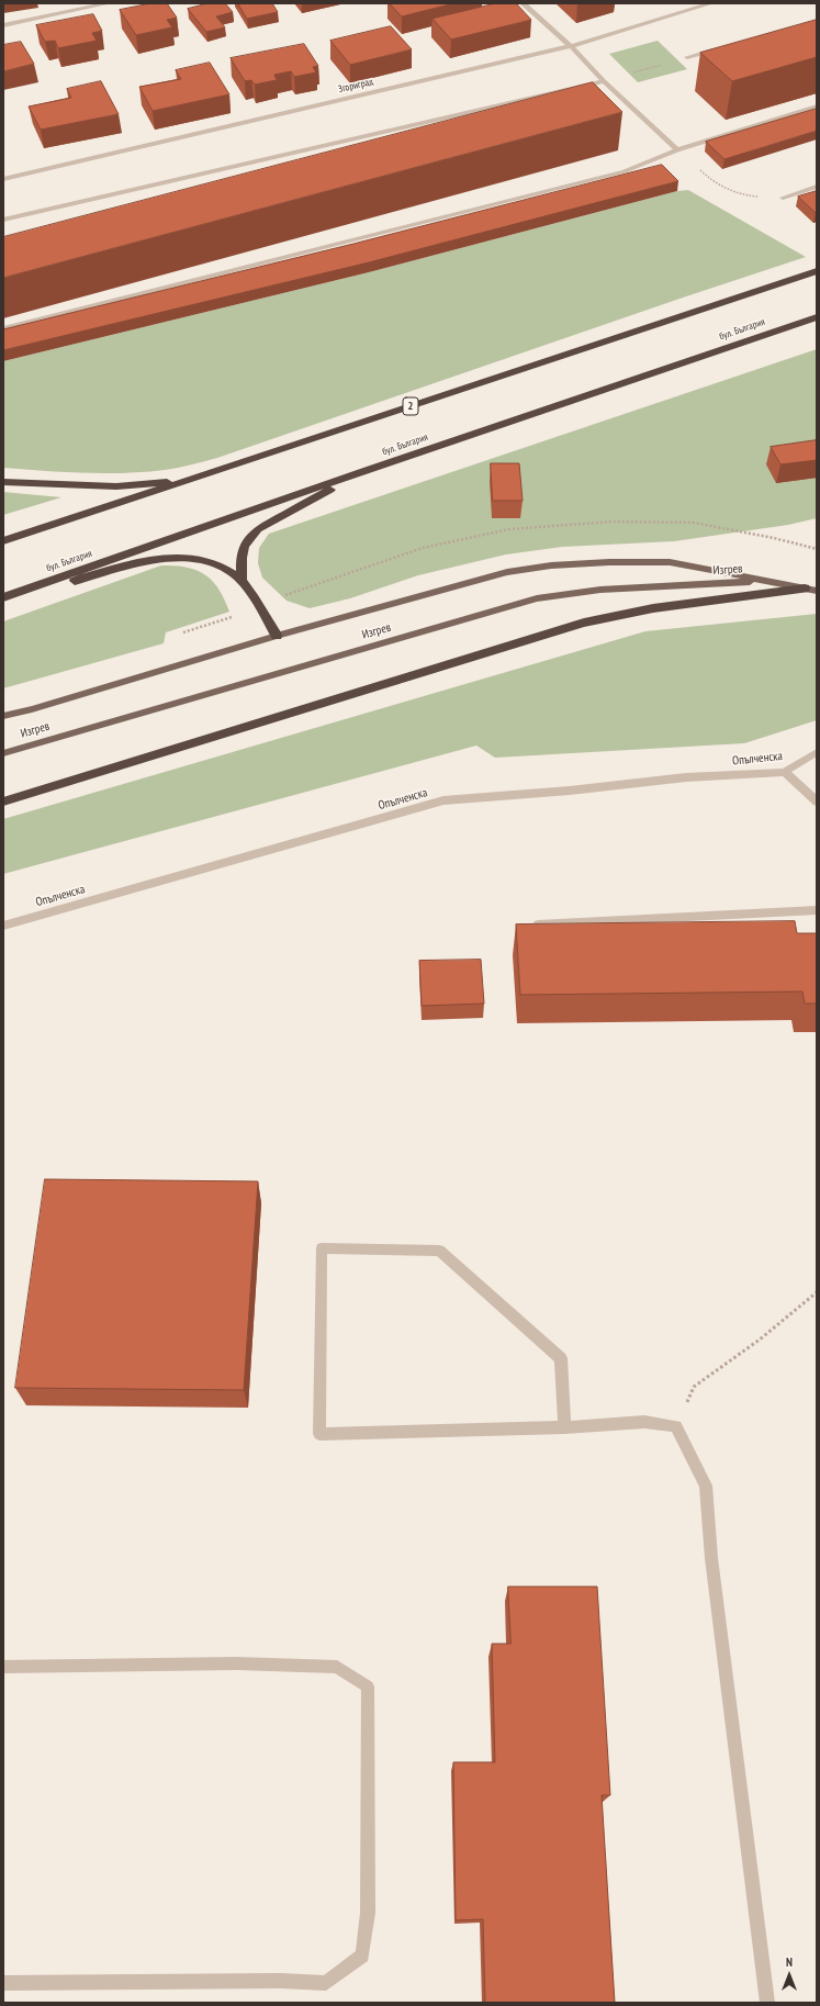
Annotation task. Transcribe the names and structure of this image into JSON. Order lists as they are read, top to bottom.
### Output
{
  "streets": {
    "highway": ["бул. България", "2"],
    "main road": ["Изгрев"],
    "street": ["Згориград", "Опълченска"]
  },
  "north": "top"
}
